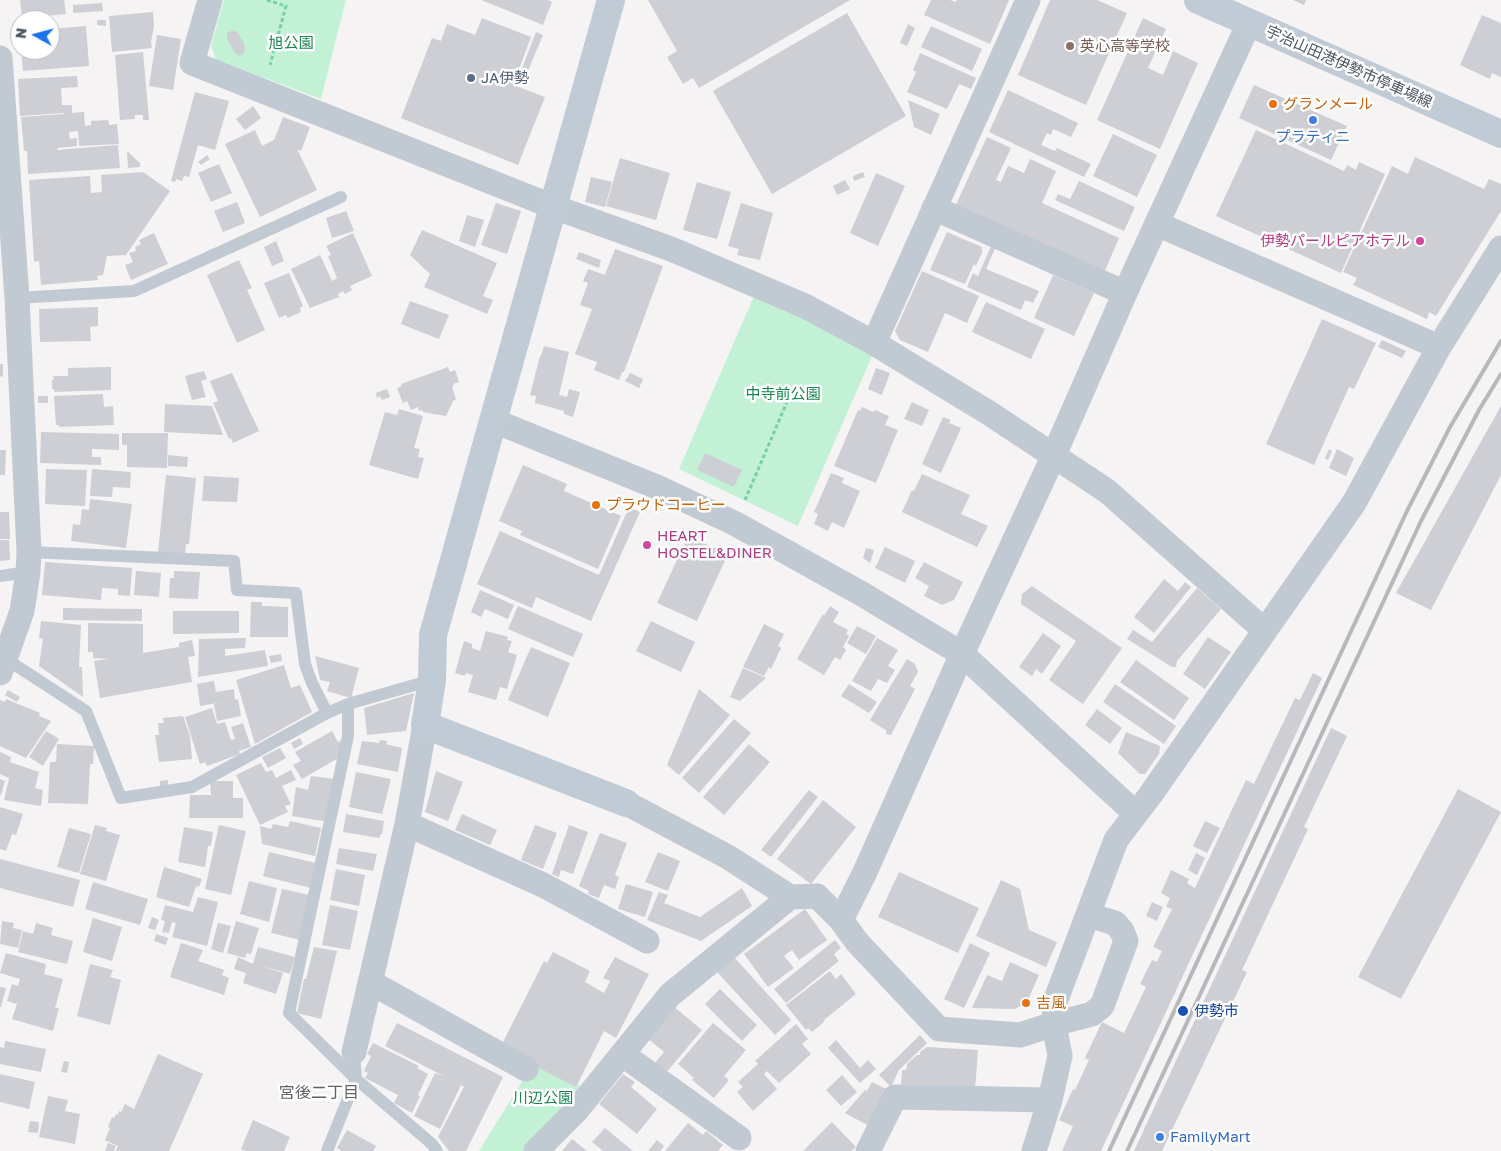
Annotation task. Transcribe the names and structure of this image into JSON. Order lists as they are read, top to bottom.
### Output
{
  "streets": {
    "street": ["宇治山田港伊勢市停車場線"]
  },
  "districts": ["宮後二丁目"],
  "parks": ["旭公園", "中寺前公園", "川辺公園"],
  "places": [
    "英心高等学校",
    "JA伊勢",
    "グランメール",
    "プラティニ",
    "伊勢パールピアホテル",
    "プラウドコーヒー",
    "HEART HOSTEL&DINER",
    "吉風",
    "伊勢市",
    "FamilyMart"
  ],
  "north": "left"
}
